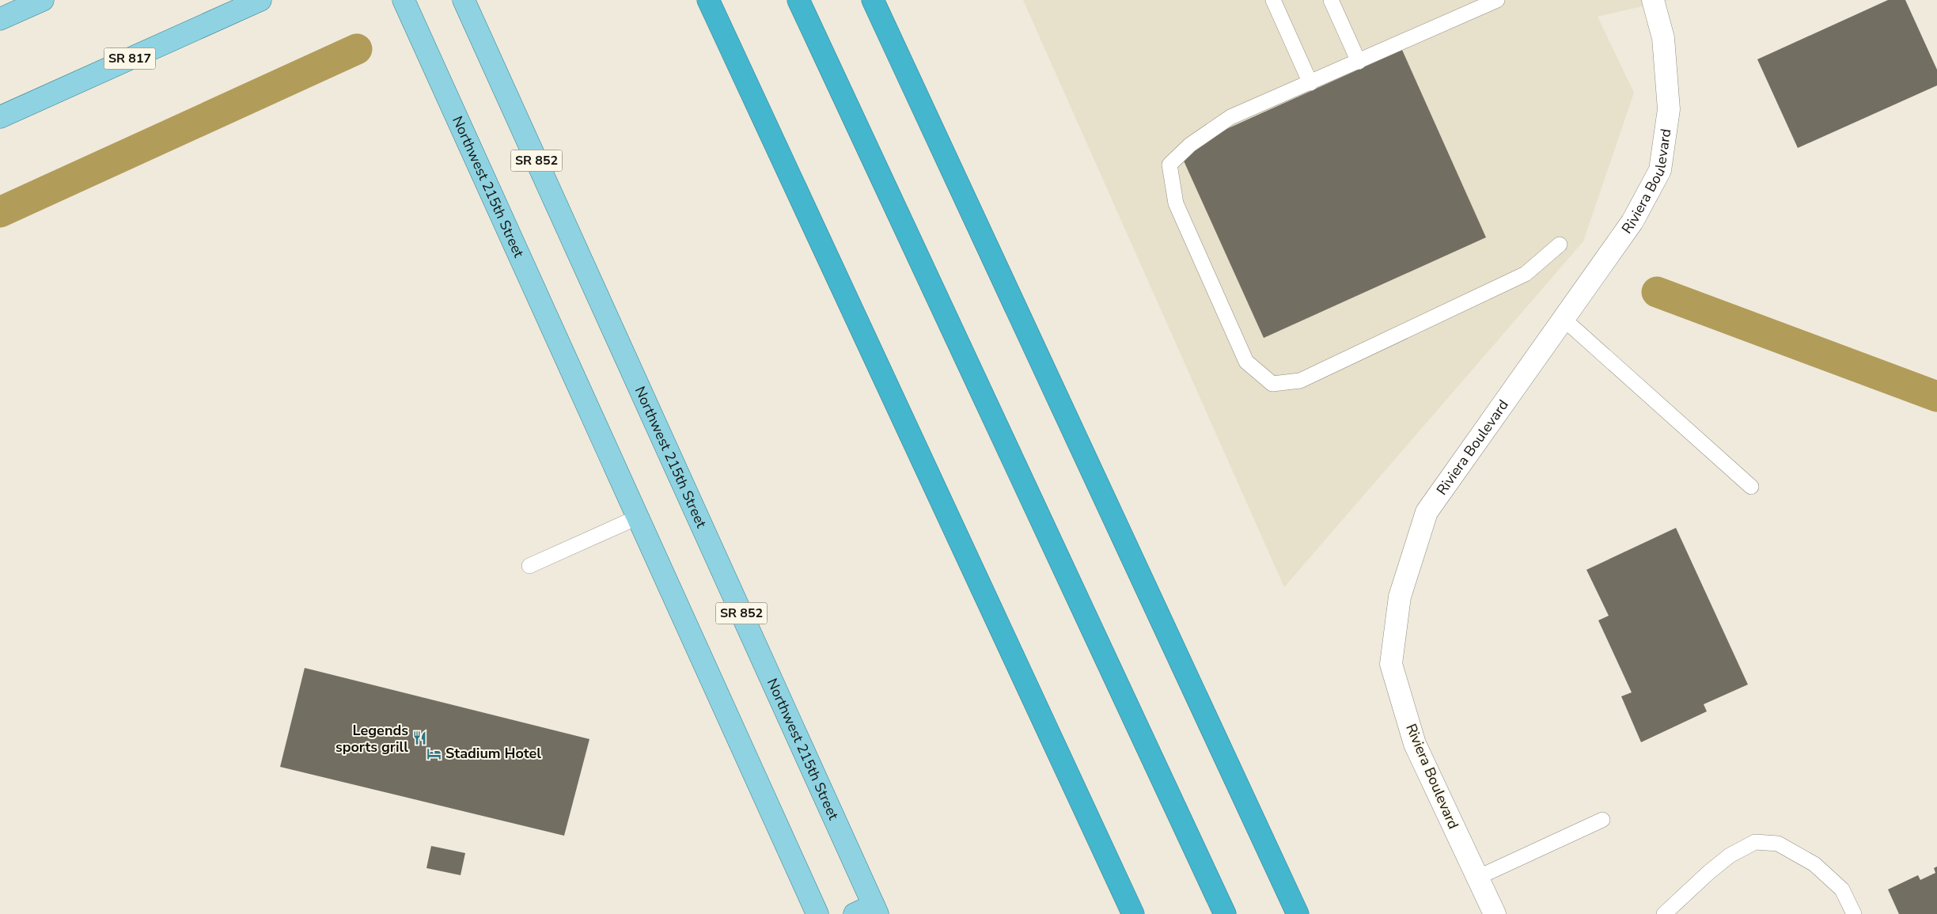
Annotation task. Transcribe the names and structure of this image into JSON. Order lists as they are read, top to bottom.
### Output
{
  "streets": {
    "main road": ["SR 817", "SR 852", "Northwest 215th Street"],
    "street": ["Riviera Boulevard"]
  },
  "places": {
    "restaurant": ["Legends sports grill"],
    "hotel": ["Stadium Hotel"]
  }
}
